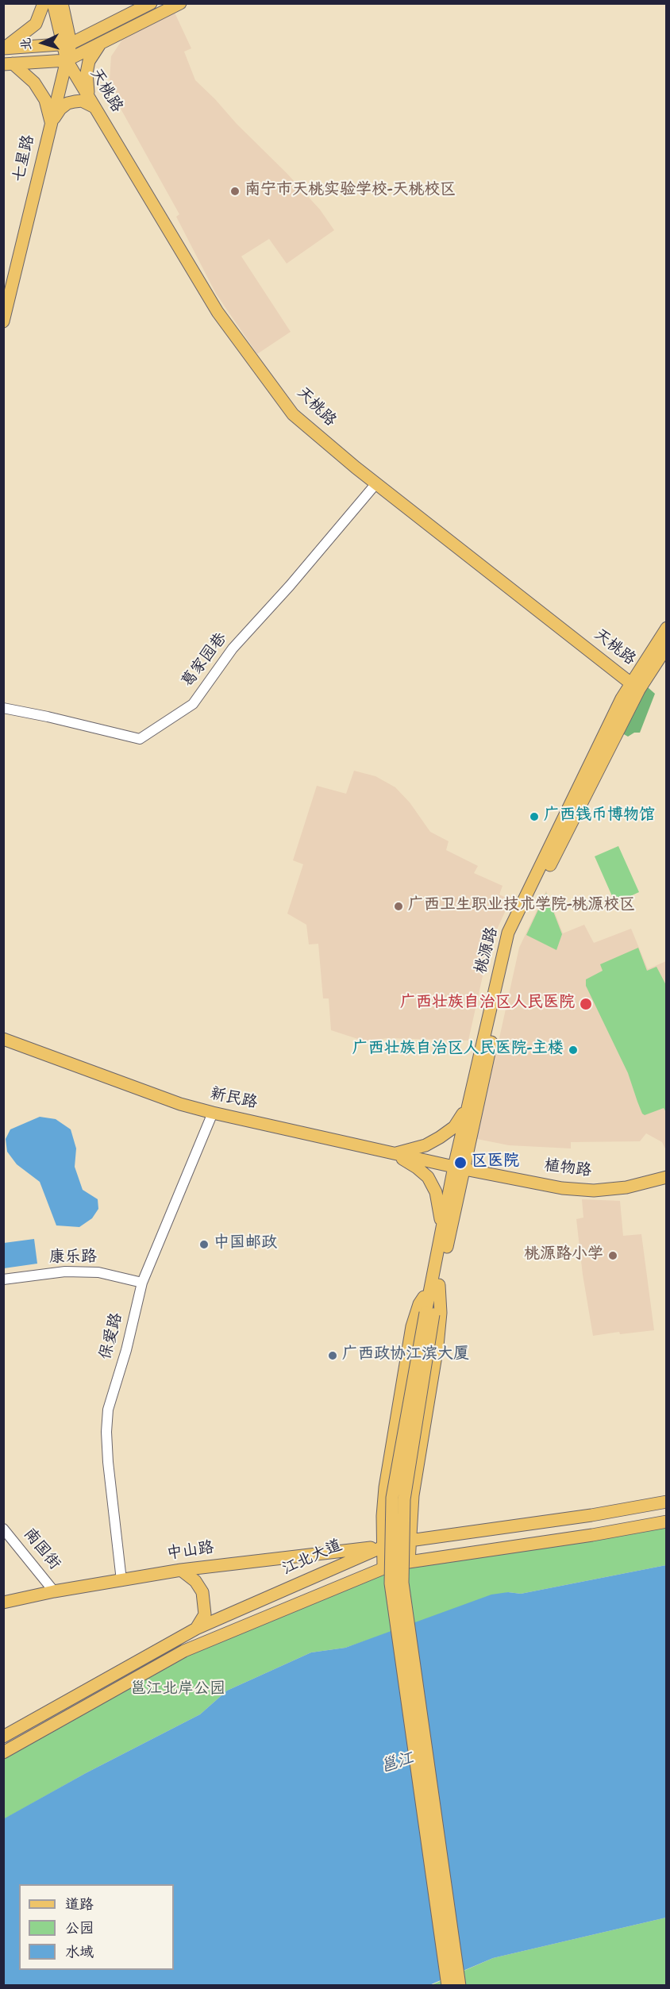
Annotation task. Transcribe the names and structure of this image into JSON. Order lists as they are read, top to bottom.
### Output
{
  "streets": {
    "main road": [
      "天桃路",
      "七星路",
      "桃源路",
      "新民路",
      "植物路",
      "中山路",
      "江北大道"
    ],
    "street": [
      "葛家园巷",
      "康乐路",
      "保爱路",
      "南国街"
    ]
  },
  "crossings": [
    ["天桃路", "七星路"],
    ["天桃路", "葛家园巷"],
    ["天桃路", "桃源路"],
    ["桃源路", "新民路"],
    ["桃源路", "植物路"],
    ["新民路", "植物路"],
    ["新民路", "保爱路"],
    ["康乐路", "保爱路"],
    ["保爱路", "中山路"],
    ["南国街", "中山路"],
    ["中山路", "江北大道"]
  ],
  "water": ["邕江"],
  "parks": ["邕江北岸公园"],
  "places": [
    "南宁市天桃实验学校-天桃校区",
    "广西钱币博物馆",
    "广西卫生职业技术学院-桃源校区",
    "广西壮族自治区人民医院",
    "广西壮族自治区人民医院-主楼",
    "区医院",
    "中国邮政",
    "桃源路小学",
    "广西政协江滨大厦"
  ],
  "legend": ["道路", "公园", "水域"],
  "north": "left"
}
